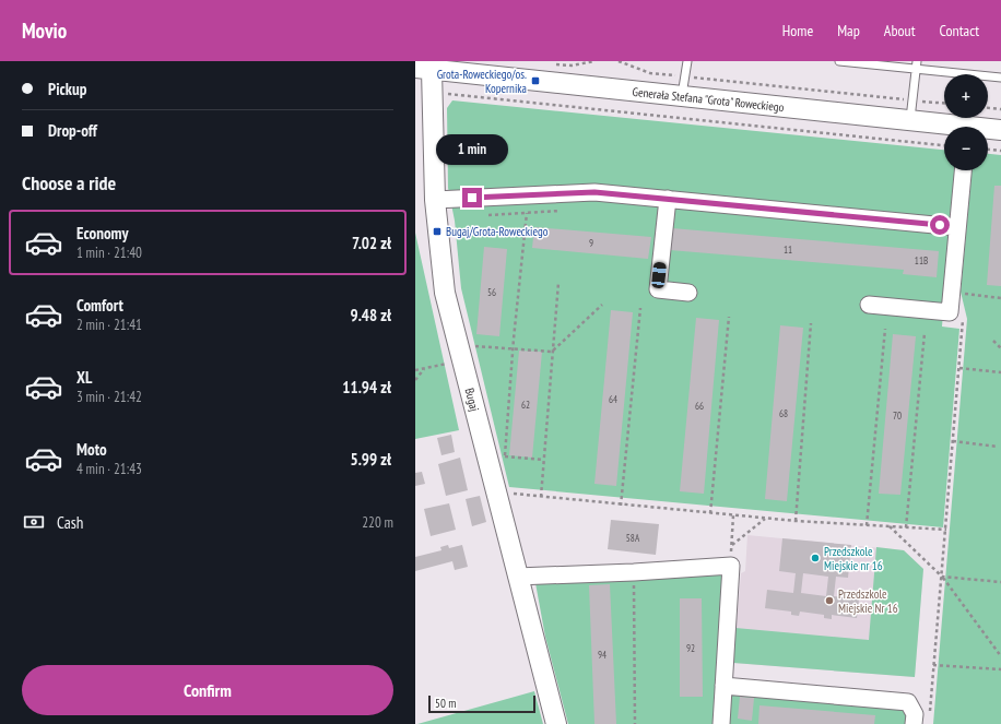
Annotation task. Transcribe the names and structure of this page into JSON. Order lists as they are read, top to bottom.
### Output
{
  "streets": {
    "street": ["Generała Stefana \"Grota\" Roweckiego", "Bugaj"]
  },
  "crossings": [
    ["Generała Stefana \"Grota\" Roweckiego", "Bugaj"]
  ],
  "places": {
    "transit": ["Grota-Roweckiego/os. Kopernika", "Bugaj/Grota-Roweckiego"],
    "other": ["Przedszkole Miejskie nr 16", "Przedszkole Miejskie Nr 16"]
  },
  "house_numbers": [
    "9",
    "11",
    "11B",
    "56",
    "64",
    "62",
    "66",
    "68",
    "70",
    "58A",
    "92",
    "94"
  ],
  "scale_bar": "50 m",
  "page": {
    "header": "Movio",
    "nav": [
      "Home",
      "Map",
      "About",
      "Contact"
    ],
    "banner": ["Pickup", "Drop-off"],
    "map_buttons": ["+", "−"],
    "bubble": "1 min",
    "heading": "Choose a ride",
    "list": [
      {
        "name": "Economy",
        "note": "1 min · 21:40",
        "value": "7.02 zł"
      },
      {
        "name": "Comfort",
        "note": "2 min · 21:41",
        "value": "9.48 zł"
      },
      {
        "name": "XL",
        "note": "3 min · 21:42",
        "value": "11.94 zł"
      },
      {
        "name": "Moto",
        "note": "4 min · 21:43",
        "value": "5.99 zł"
      }
    ],
    "pay": ["Cash", "220 m"],
    "buttons": "Confirm",
    "scale": "50 m"
  }
}
